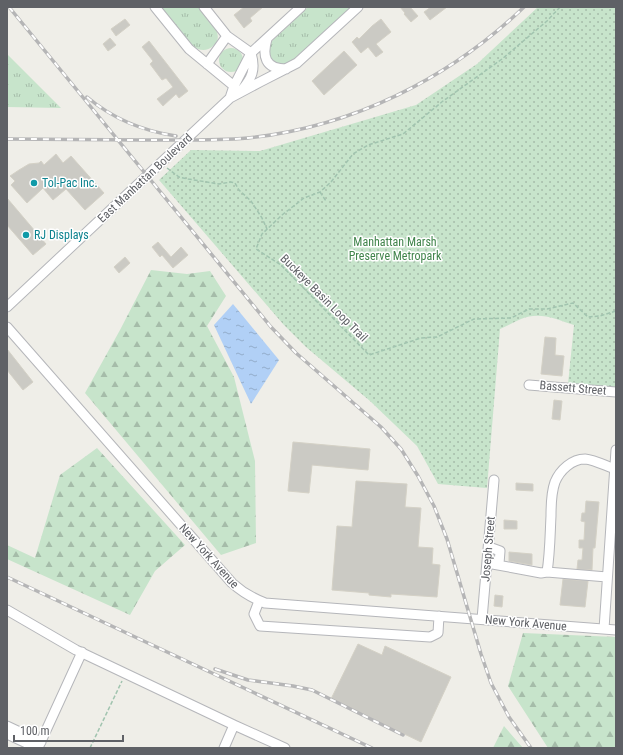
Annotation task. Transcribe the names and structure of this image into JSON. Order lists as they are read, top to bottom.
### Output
{
  "streets": {
    "street": [
      "East Manhattan Boulevard",
      "Bassett Street",
      "Joseph Street",
      "New York Avenue"
    ],
    "path": ["Buckeye Basin Loop Trail"]
  },
  "crossings": [
    ["Joseph Street", "New York Avenue"]
  ],
  "parks": ["Manhattan Marsh Preserve Metropark"],
  "places": ["Tol-Pac Inc.", "RJ Displays"],
  "scale_bar": "100 m"
}
